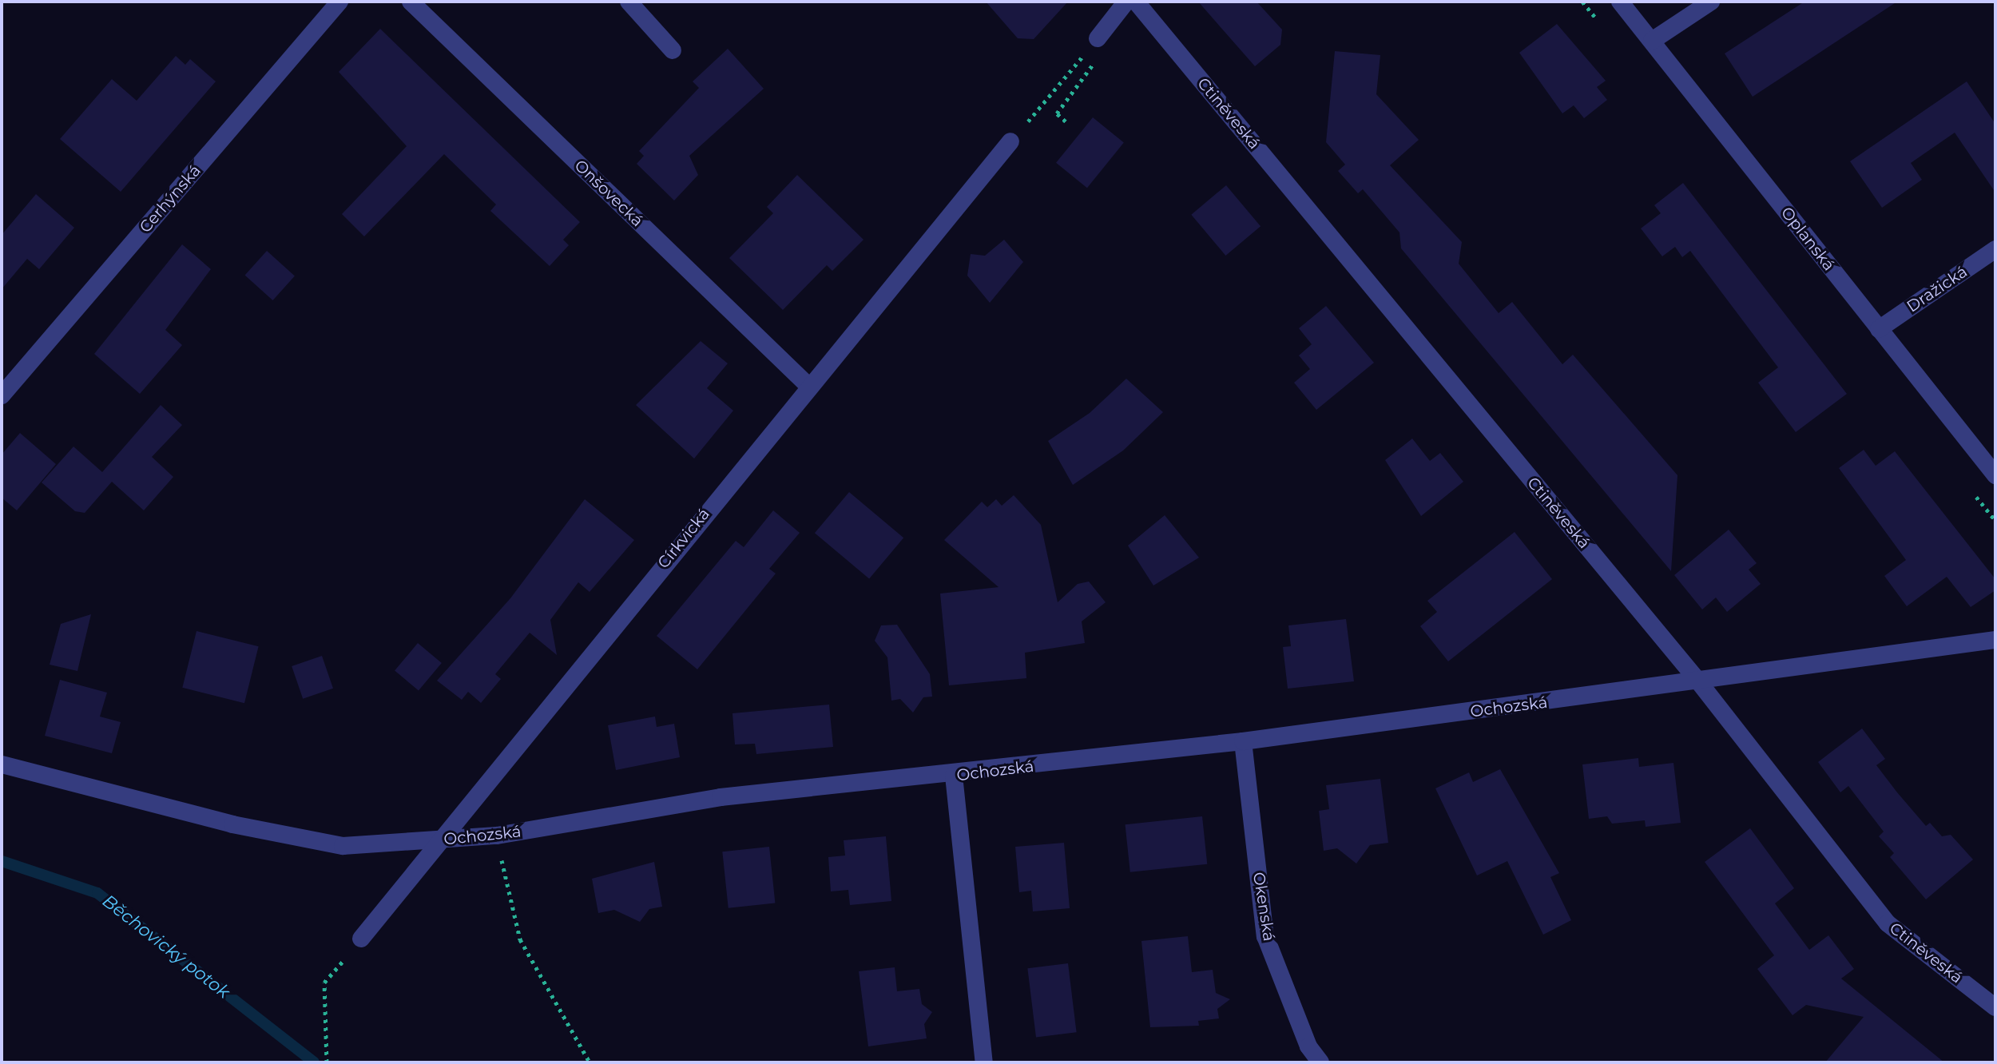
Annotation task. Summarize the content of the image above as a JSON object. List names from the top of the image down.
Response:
{
  "streets": {
    "street": [
      "Ctiněveská",
      "Onšovecká",
      "Cerhýnská",
      "Oplanská",
      "Dražická",
      "Církvická",
      "Ochozská",
      "Okenská"
    ]
  },
  "crossings": [
    ["Ctiněveská", "Ochozská"],
    ["Onšovecká", "Církvická"],
    ["Oplanská", "Dražická"],
    ["Církvická", "Ochozská"],
    ["Ochozská", "Okenská"]
  ],
  "water": ["Běchovický potok"]
}
